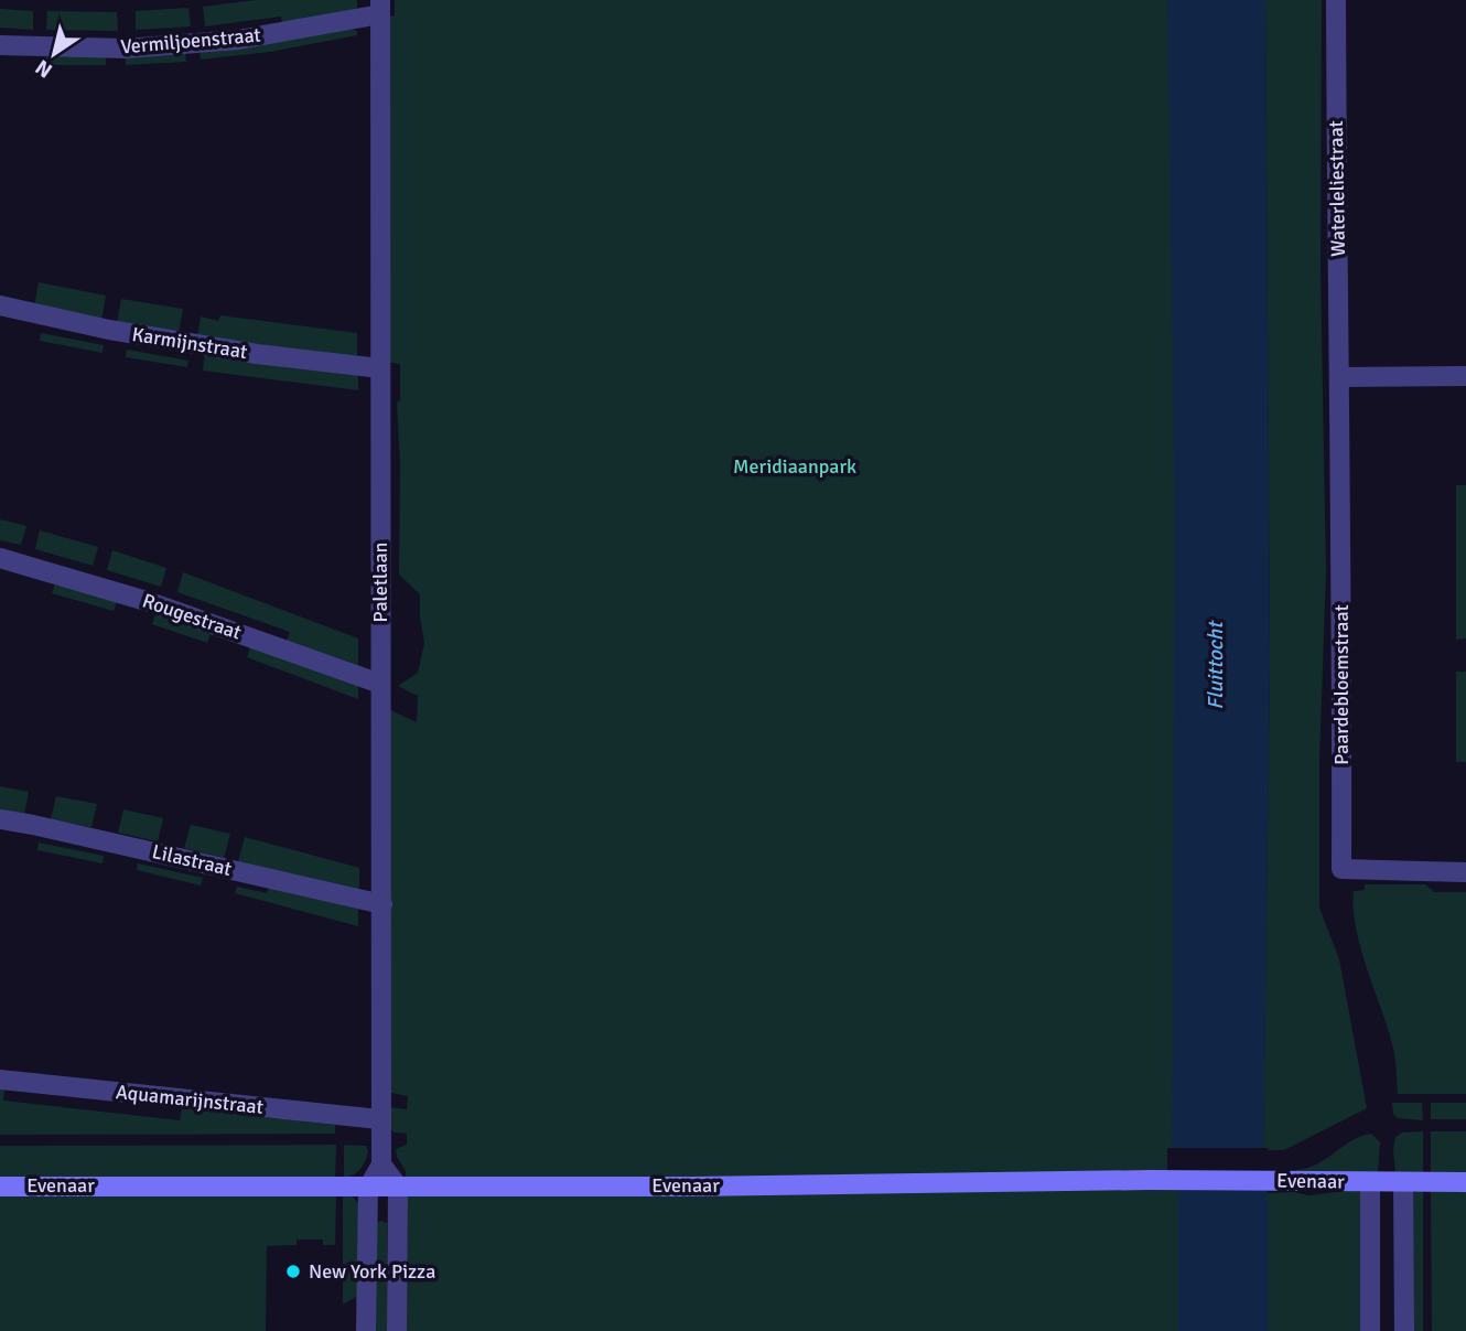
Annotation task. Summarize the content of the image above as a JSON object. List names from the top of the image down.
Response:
{
  "streets": {
    "main road": ["Evenaar"],
    "street": [
      "Vermiljoenstraat",
      "Waterleliestraat",
      "Karmijnstraat",
      "Paletlaan",
      "Rougestraat",
      "Paardebloemstraat",
      "Lilastraat",
      "Aquamarijnstraat"
    ]
  },
  "crossings": [
    ["Vermiljoenstraat", "Paletlaan"],
    ["Waterleliestraat", "Paardebloemstraat"],
    ["Karmijnstraat", "Paletlaan"],
    ["Paletlaan", "Rougestraat"],
    ["Paletlaan", "Lilastraat"],
    ["Paletlaan", "Aquamarijnstraat"]
  ],
  "water": ["Fluittocht"],
  "parks": ["Meridiaanpark"],
  "places": ["New York Pizza"],
  "north": "bottom left"
}
